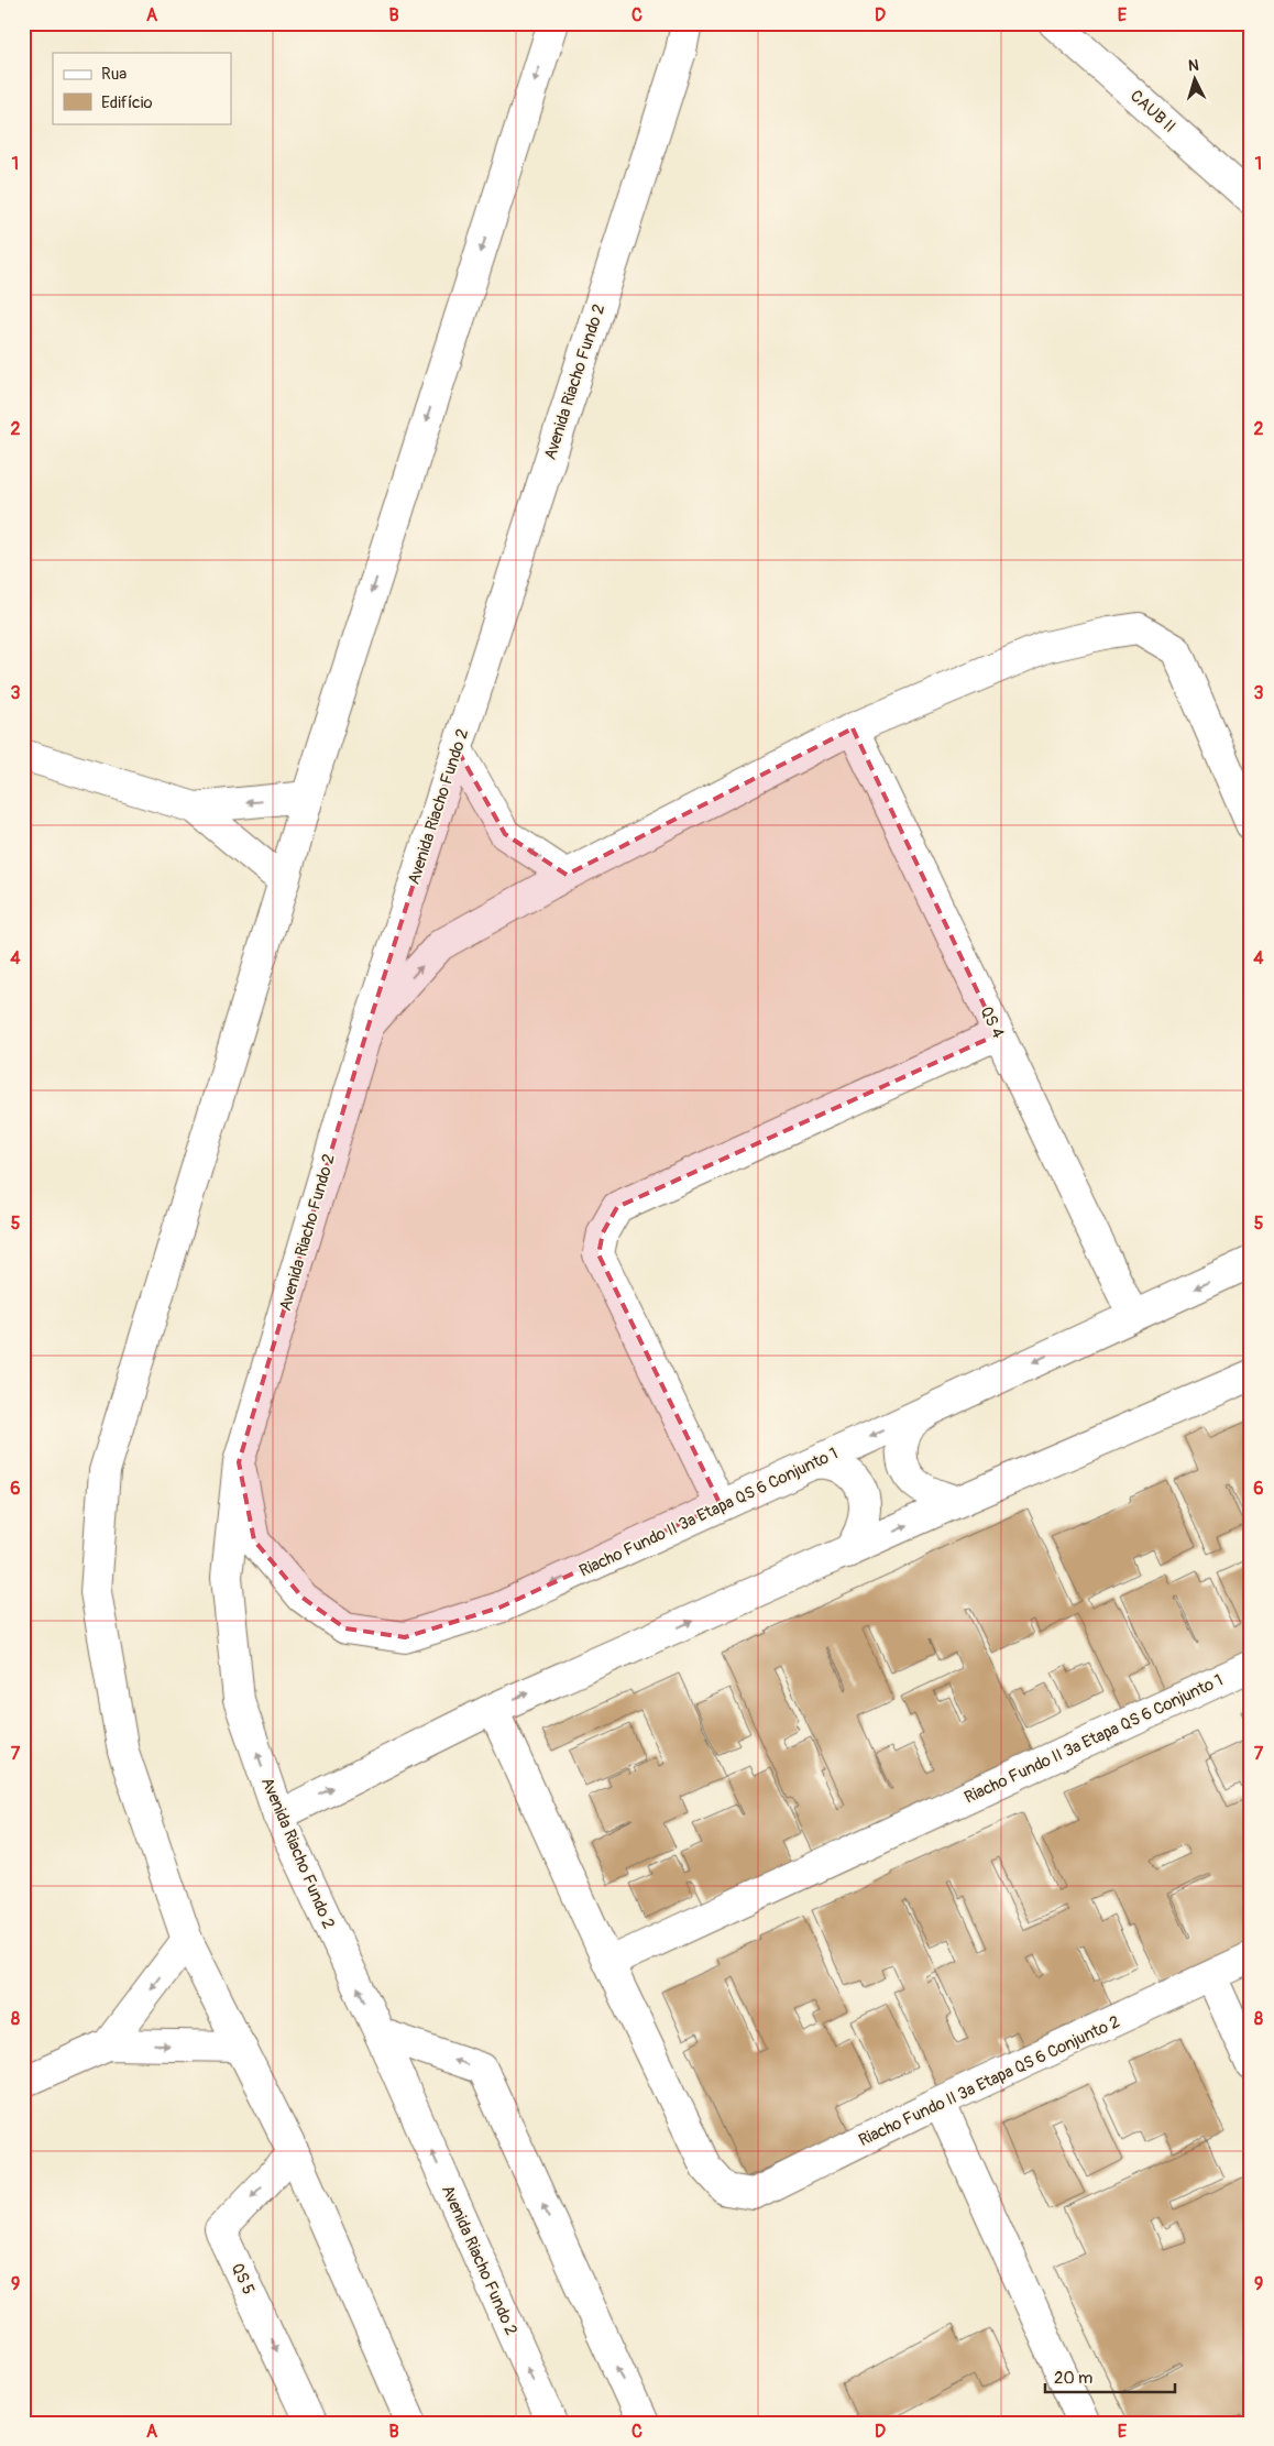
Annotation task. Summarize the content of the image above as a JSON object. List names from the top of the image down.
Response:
{
  "streets": {
    "street": [
      "CAUB II",
      "Avenida Riacho Fundo 2",
      "QS 4",
      "Riacho Fundo II 3ª Etapa QS 6 Conjunto 1",
      "Riacho Fundo II 3ª Etapa QS 6 Conjunto 2",
      "QS 5"
    ]
  },
  "crossings": [
    ["Avenida Riacho Fundo 2", "Riacho Fundo II 3ª Etapa QS 6 Conjunto 1"],
    ["QS 4", "Riacho Fundo II 3ª Etapa QS 6 Conjunto 1"],
    ["Riacho Fundo II 3ª Etapa QS 6 Conjunto 1", "Riacho Fundo II 3ª Etapa QS 6 Conjunto 2"]
  ],
  "legend": ["Rua", "Edifício"],
  "scale_bar": "20 m",
  "north": "top",
  "grid": {
    "columns": [
      "A",
      "B",
      "C",
      "D",
      "E"
    ],
    "rows": [
      "1",
      "2",
      "3",
      "4",
      "5",
      "6",
      "7",
      "8",
      "9"
    ]
  }
}
